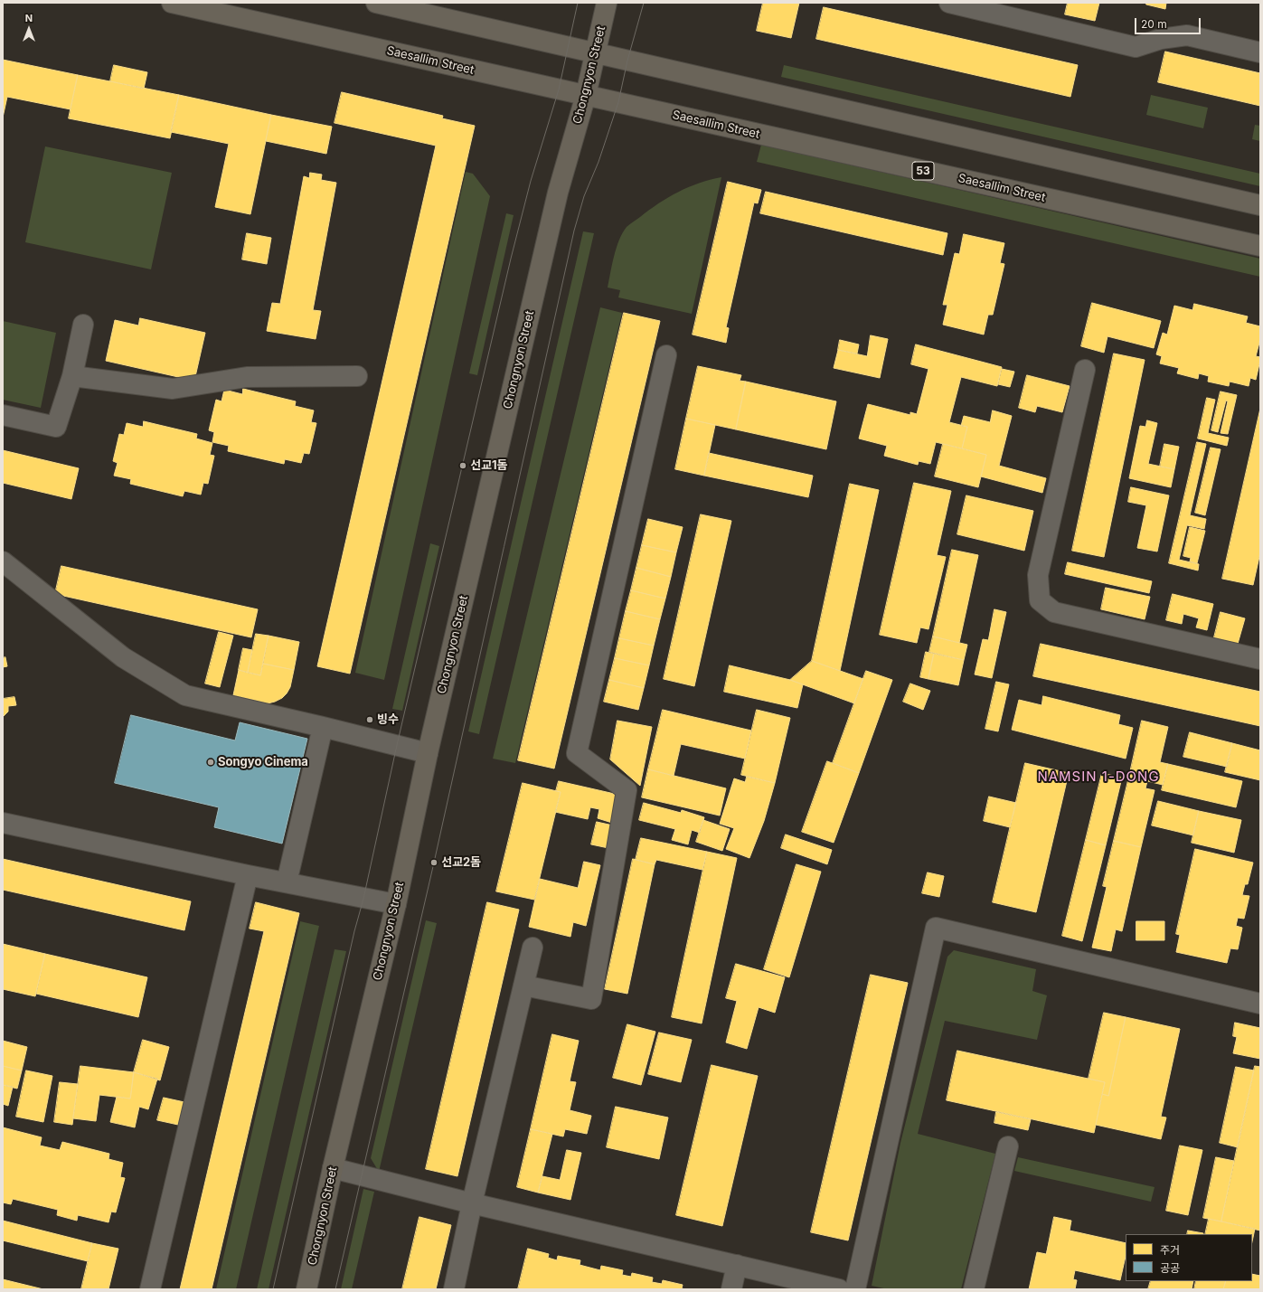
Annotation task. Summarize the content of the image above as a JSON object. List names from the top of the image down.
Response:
{
  "streets": {
    "main road": ["Saesallim Street", "Chongnyon Street", "53"]
  },
  "crossings": [
    ["Saesallim Street", "Chongnyon Street"]
  ],
  "districts": ["NAMSIN 1-DONG"],
  "places": [
    "선교1돔",
    "빙수",
    "Songyo Cinema",
    "선교2돔"
  ],
  "legend": ["주거", "공공"],
  "scale_bar": "20 m",
  "north": "top"
}
